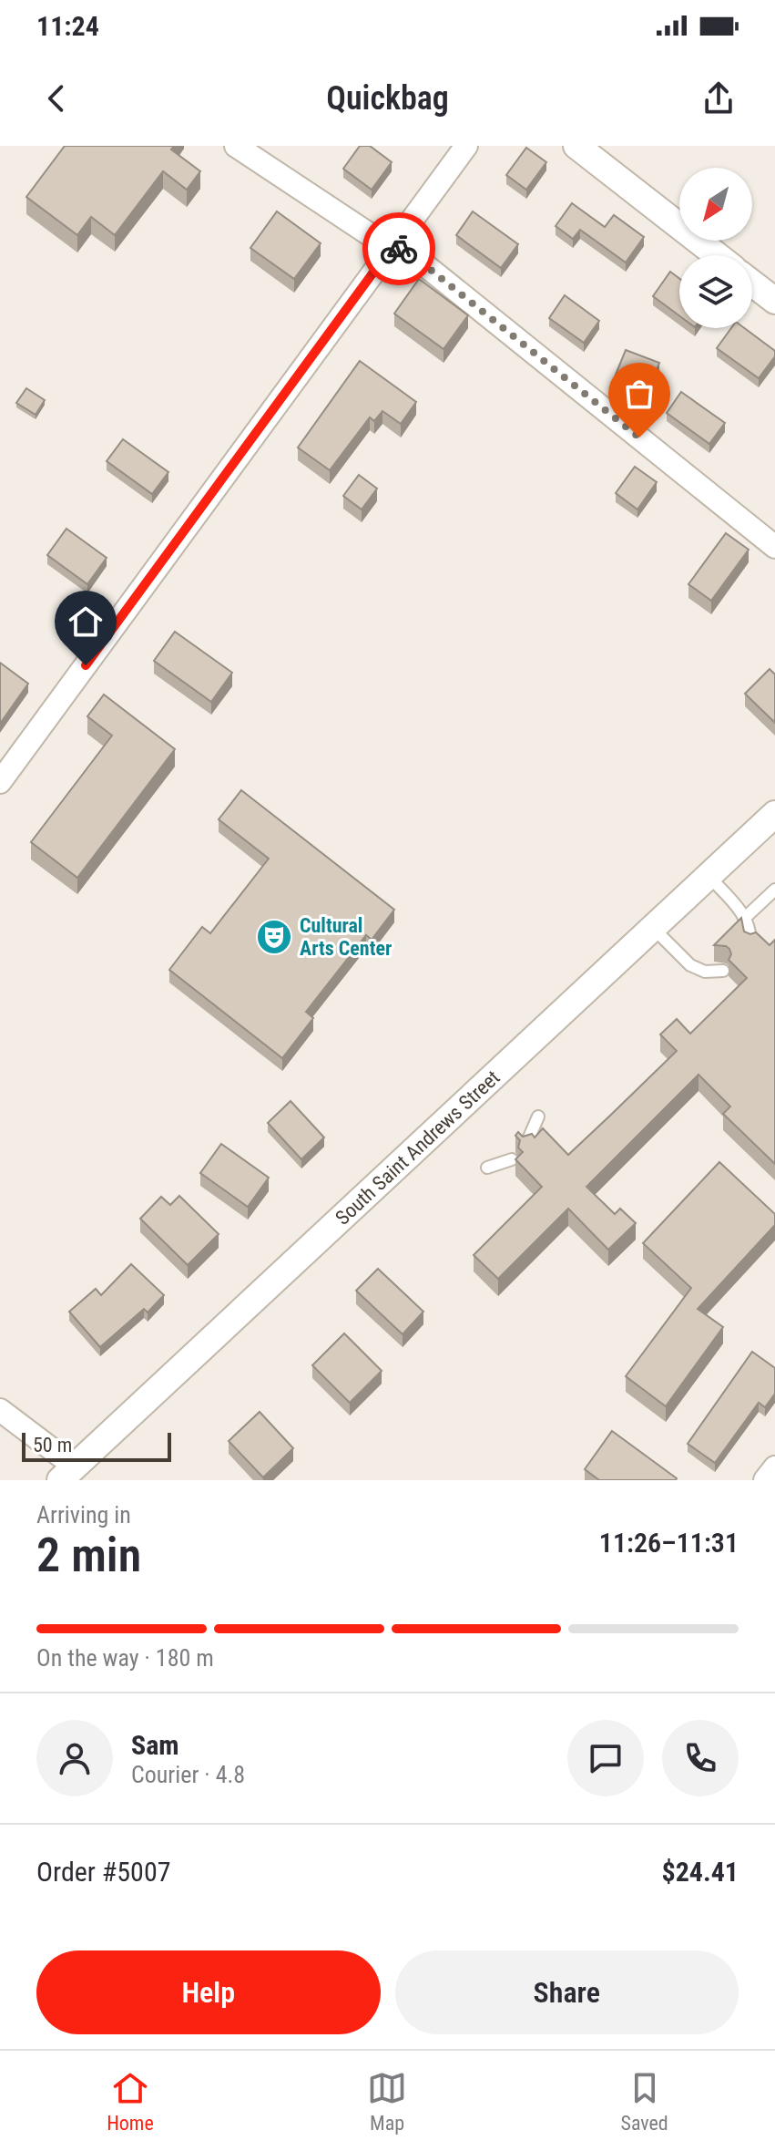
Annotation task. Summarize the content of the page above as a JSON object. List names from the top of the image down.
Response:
{
  "streets": {
    "street": ["South Saint Andrews Street"]
  },
  "places": {
    "theatre": ["Cultural Arts Center"]
  },
  "scale_bar": "50 m",
  "north": "bottom left",
  "page": {
    "status": "11:24",
    "header": "Quickbag",
    "scale": "50 m",
    "heading": ["2 min", "Arriving in", "11:26–11:31"],
    "panel": [
      "Sam",
      "Courier · 4.8",
      "Order #5007",
      "$24.41"
    ],
    "bar": "On the way · 180 m",
    "buttons": ["Help", "Share"],
    "tabs": ["Home", "Map", "Saved"]
  }
}
